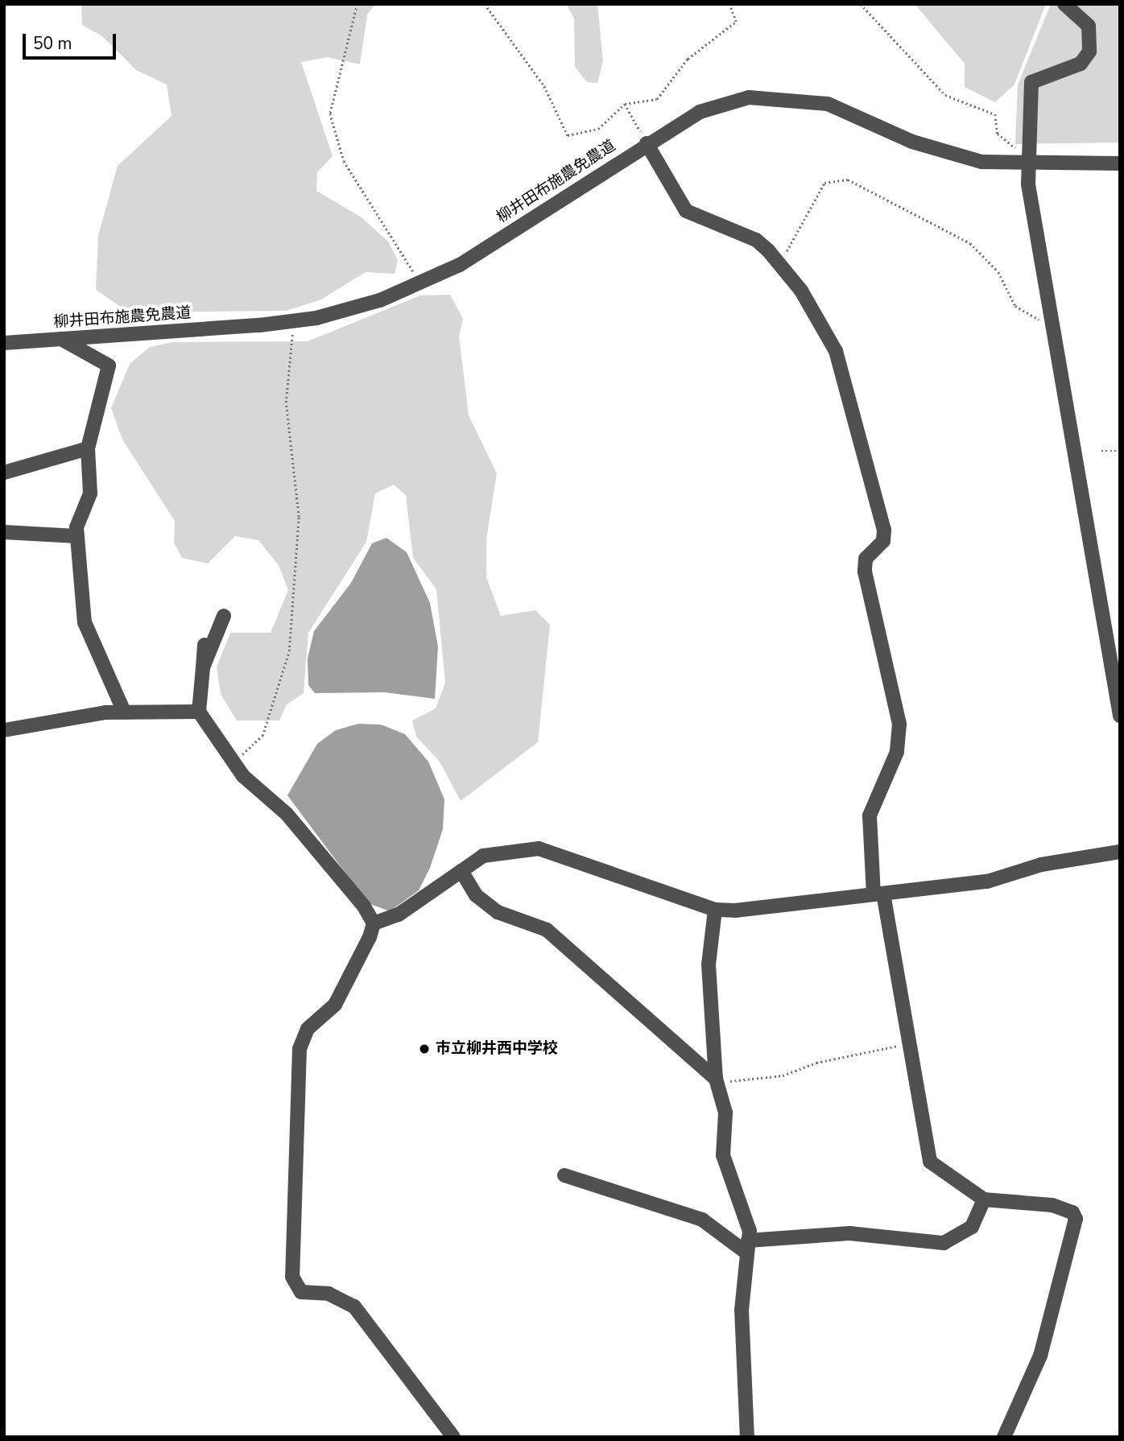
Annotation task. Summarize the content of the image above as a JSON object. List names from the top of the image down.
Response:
{
  "streets": {
    "street": ["柳井田布施農免農道"]
  },
  "places": ["市立柳井西中学校"],
  "scale_bar": "50 m"
}
